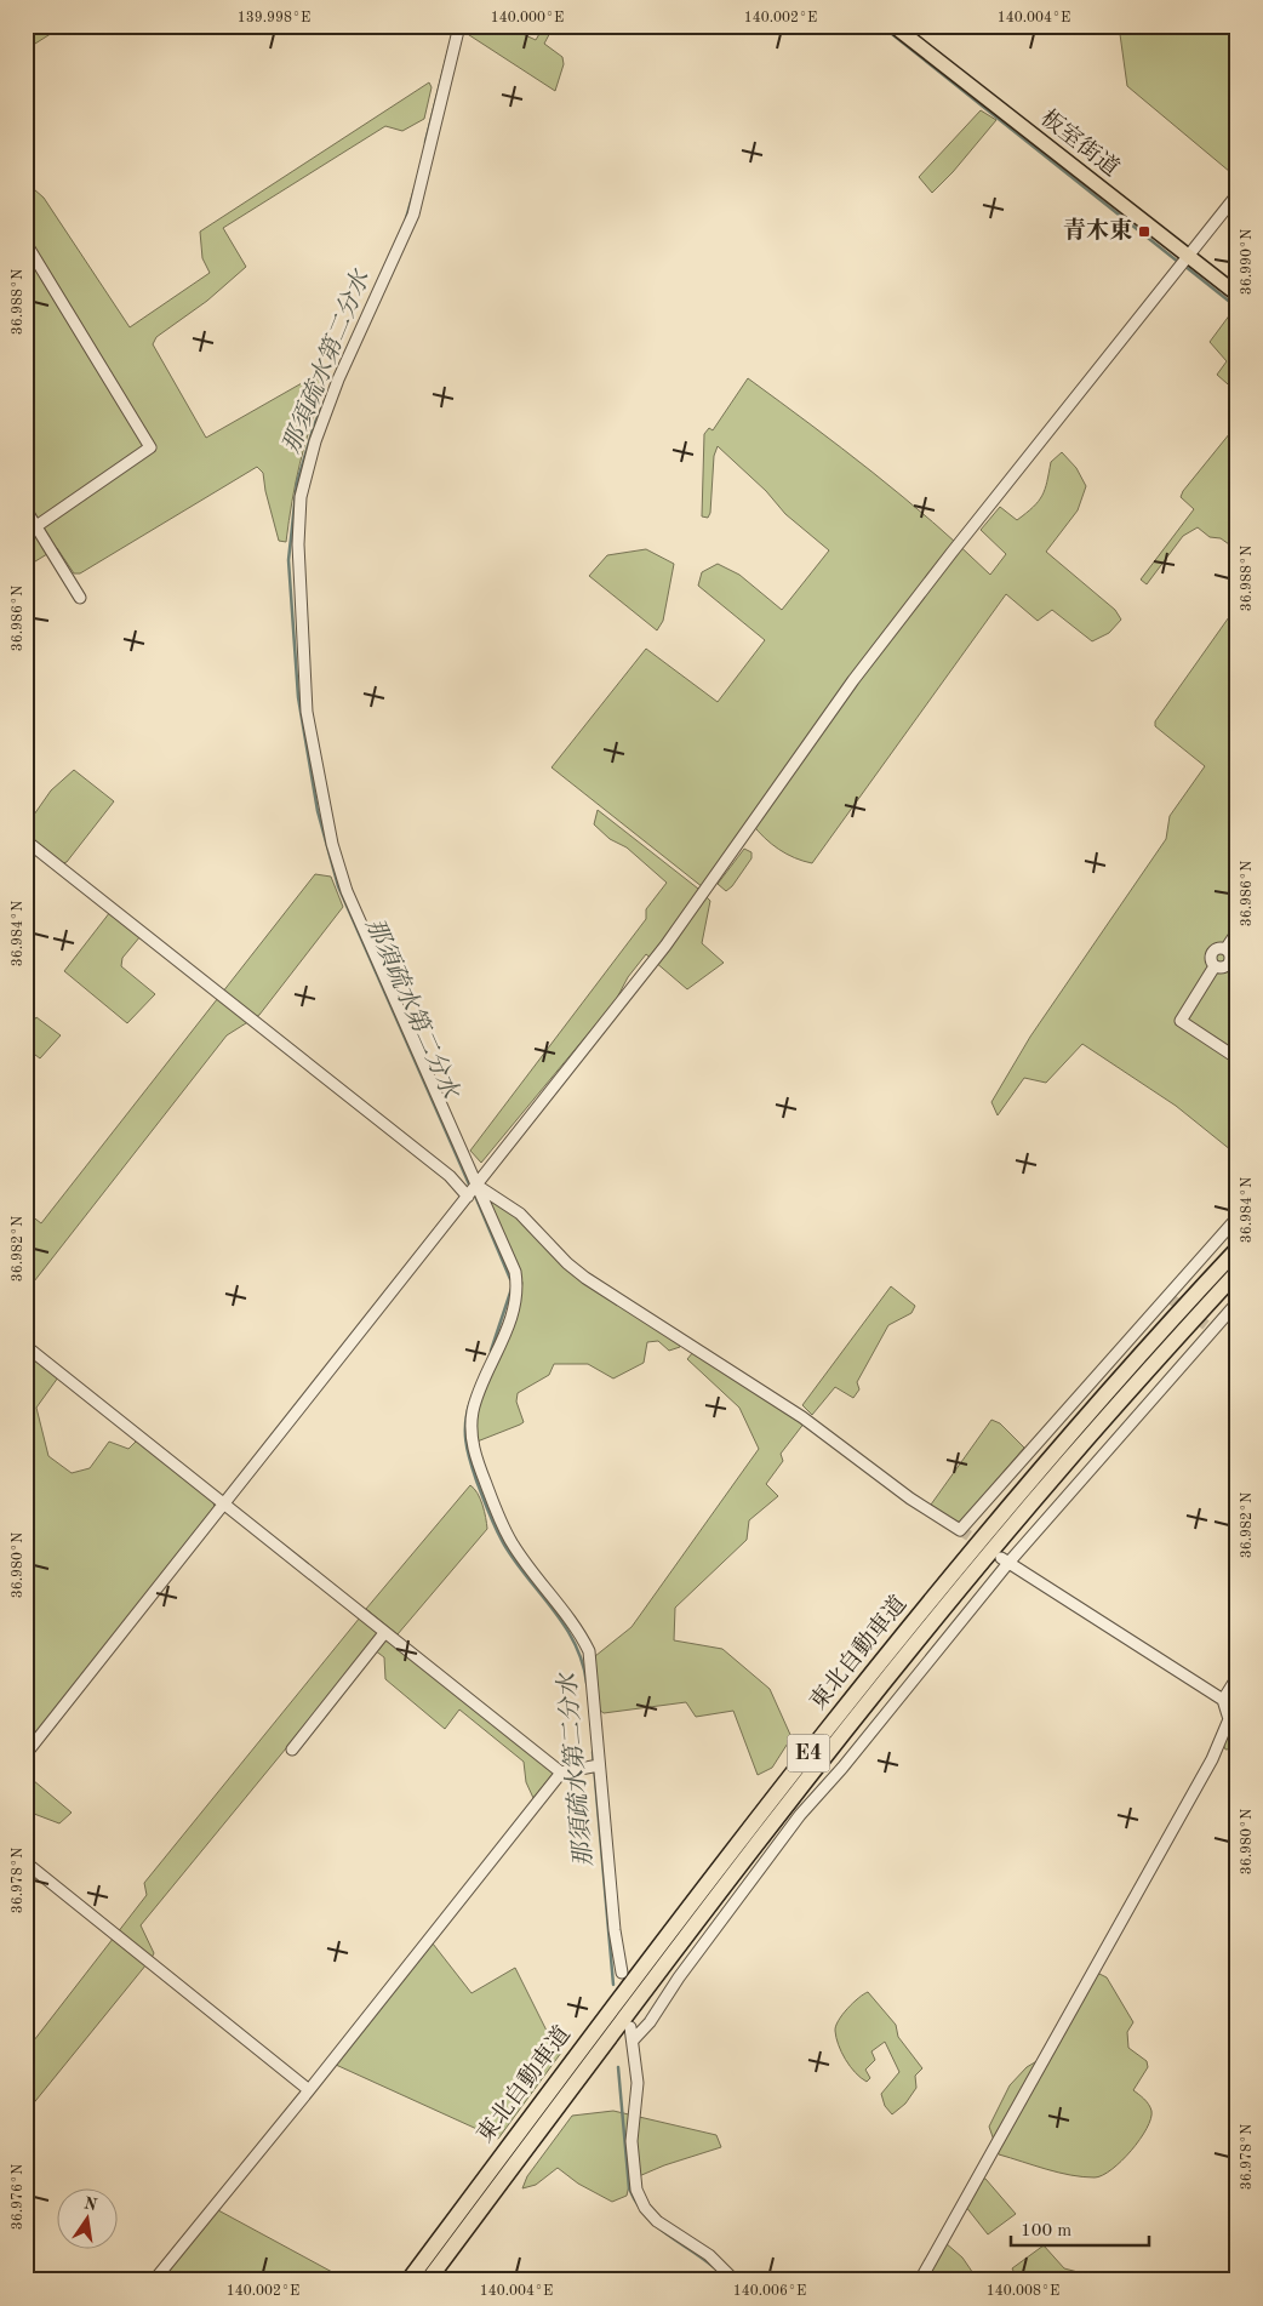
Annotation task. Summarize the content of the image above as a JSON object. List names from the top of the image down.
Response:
{
  "streets": {
    "highway": ["東北自動車道", "E4"],
    "main road": ["板室街道"]
  },
  "water": ["那須疏水第二分水"],
  "places": {
    "transit": ["青木東"]
  },
  "scale_bar": "100 m",
  "north": "top",
  "coordinates": [
    "139.998°E",
    "140.000°E",
    "140.002°E",
    "140.004°E",
    "36.990°N",
    "36.988°N",
    "36.986°N",
    "36.984°N",
    "36.982°N",
    "36.980°N",
    "36.978°N",
    "36.976°N",
    "140.006°E",
    "140.008°E"
  ]
}
